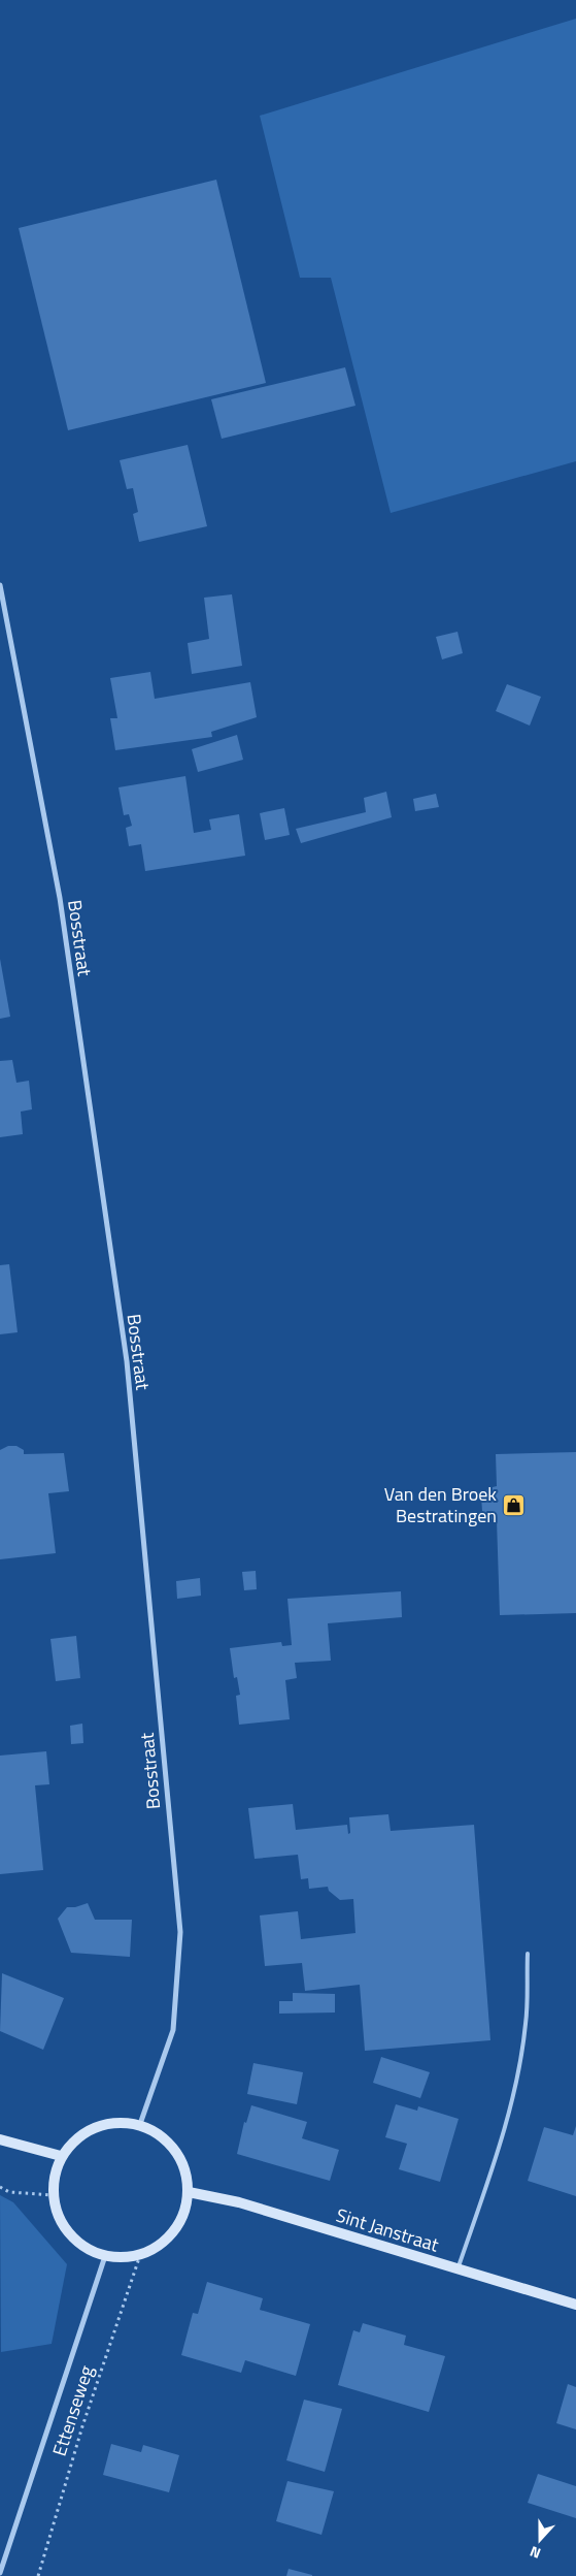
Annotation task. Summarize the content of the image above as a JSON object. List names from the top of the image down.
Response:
{
  "streets": {
    "street": ["Bosstraat", "Sint Janstraat", "Ettenseweg"]
  },
  "crossings": [
    ["Bosstraat", "Sint Janstraat"],
    ["Bosstraat", "Ettenseweg"],
    ["Sint Janstraat", "Ettenseweg"]
  ],
  "places": {
    "shop": ["Van den Broek Bestratingen"]
  },
  "north": "bottom"
}
